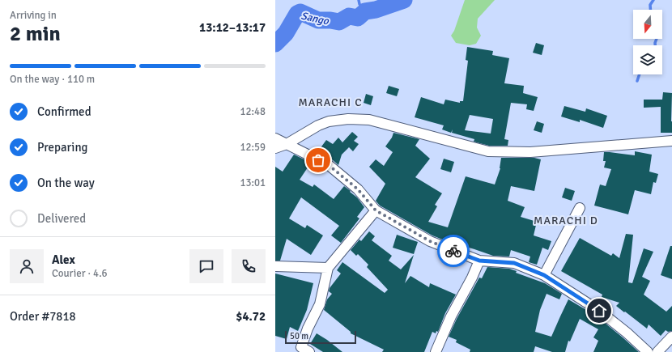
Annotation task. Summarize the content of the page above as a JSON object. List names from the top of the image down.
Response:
{
  "districts": ["MARACHI C", "MARACHI D"],
  "water": ["Sango"],
  "scale_bar": "50 m",
  "north": "bottom",
  "page": {
    "heading": ["2 min", "Arriving in", "13:12–13:17"],
    "panel": [
      "Alex",
      "Courier · 4.6",
      "Order #7818",
      "$4.72"
    ],
    "bar": "On the way · 110 m",
    "list": [
      ["Confirmed", "12:48"],
      ["Preparing", "12:59"],
      ["On the way", "13:01"],
      "Delivered"
    ],
    "scale": "50 m"
  }
}
